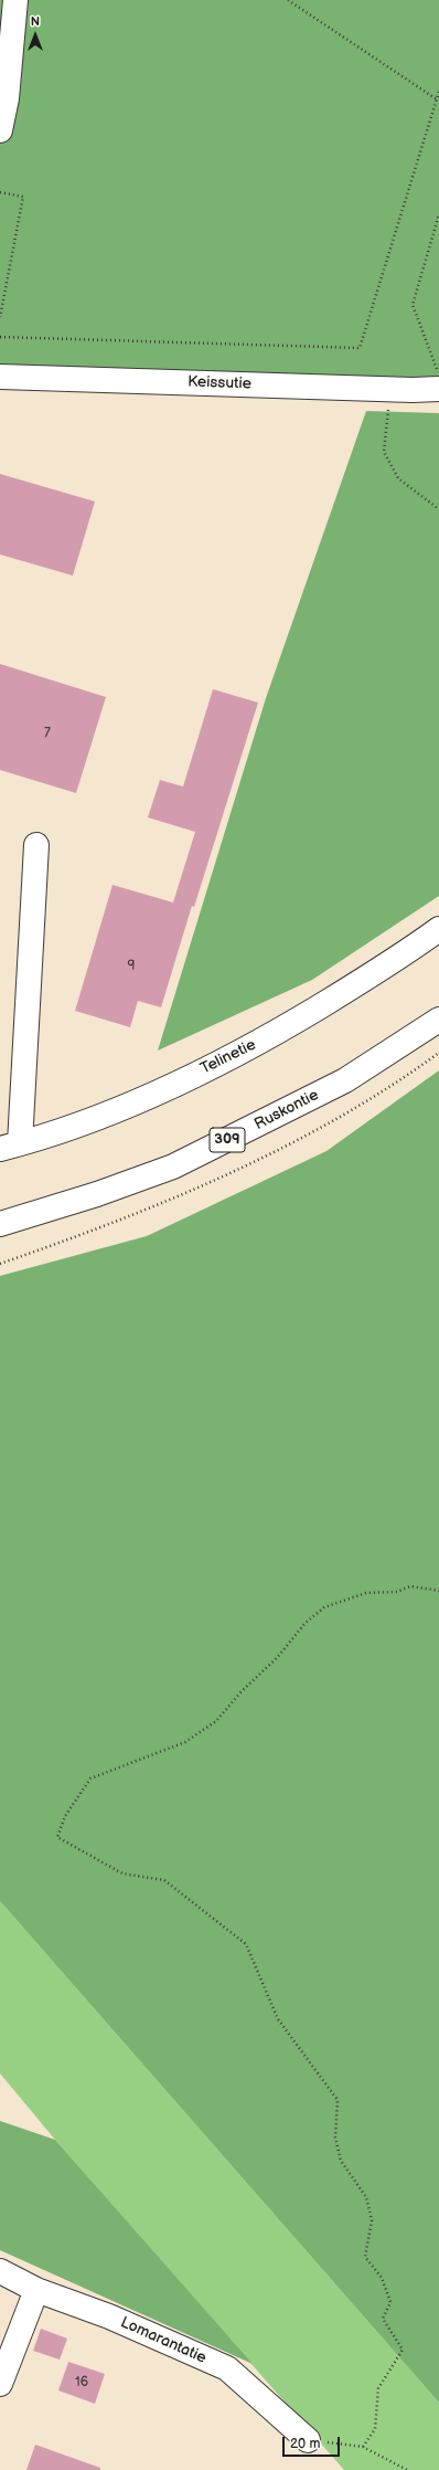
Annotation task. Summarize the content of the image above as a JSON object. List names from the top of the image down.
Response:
{
  "streets": {
    "street": [
      "Keissutie",
      "Telinetie",
      "Ruskontie",
      "309",
      "Lomarantatie"
    ]
  },
  "house_numbers": ["7", "9", "16"],
  "scale_bar": "20 m",
  "north": "top"
}
